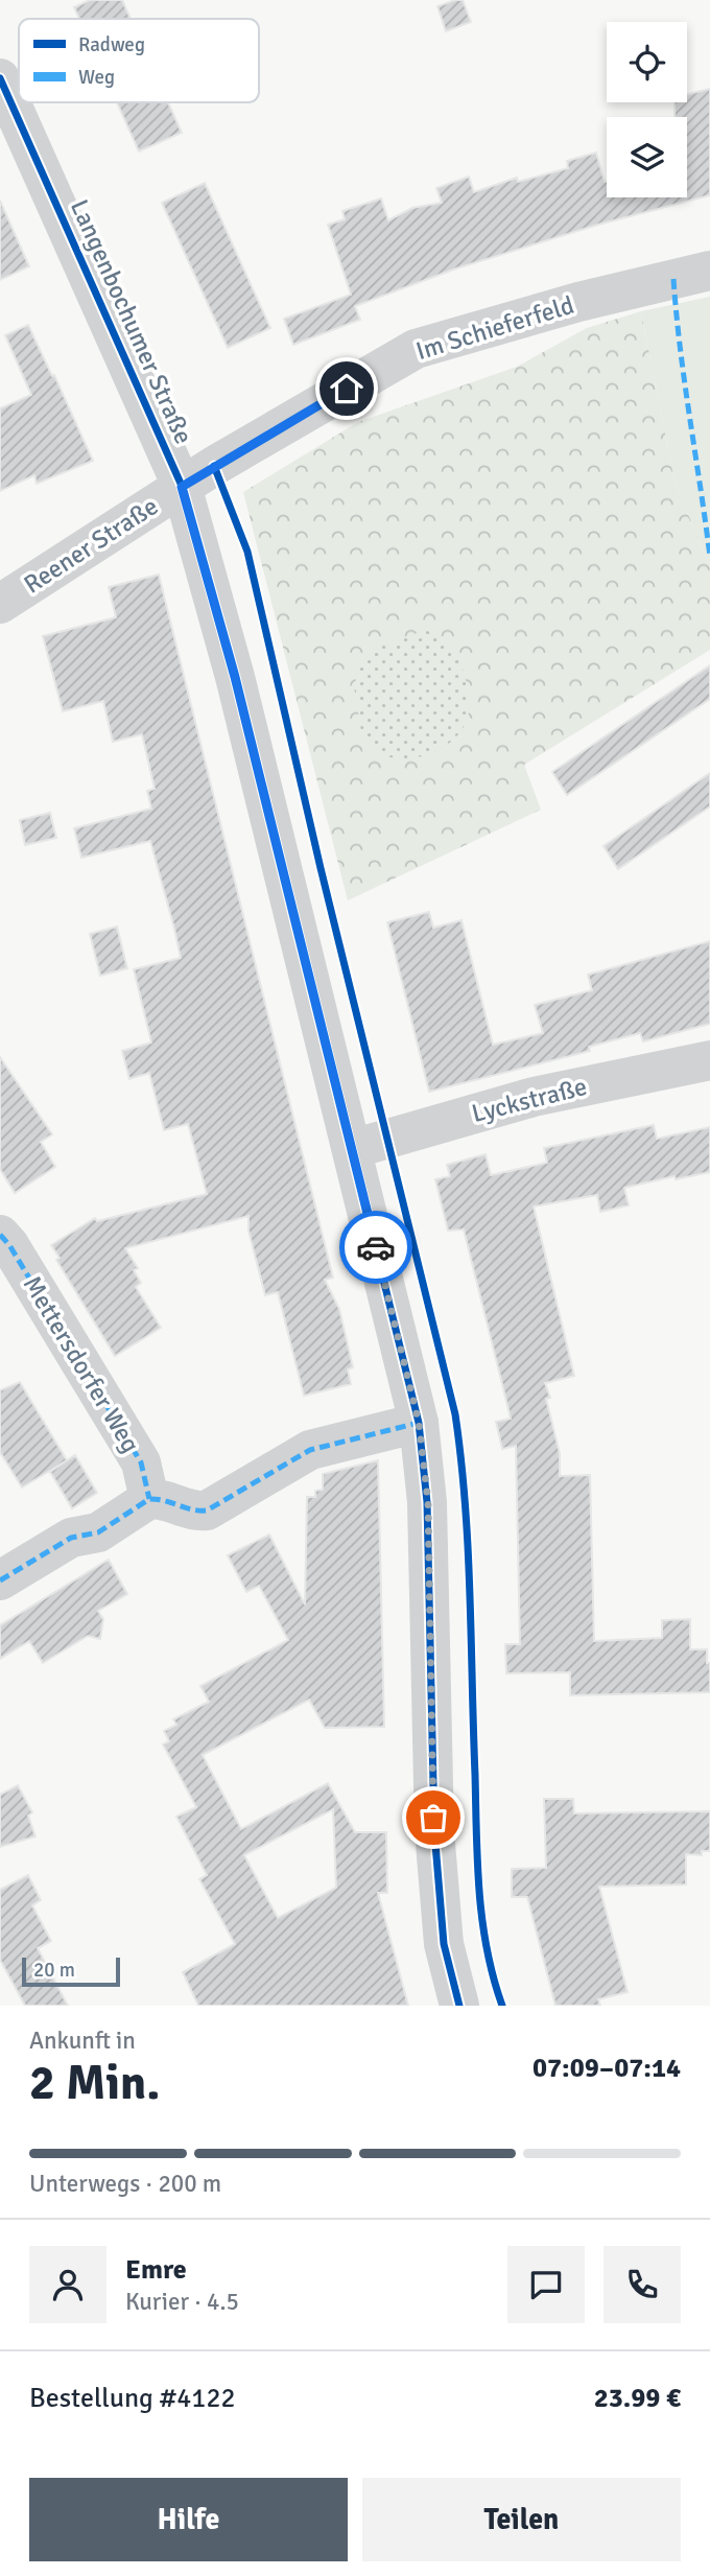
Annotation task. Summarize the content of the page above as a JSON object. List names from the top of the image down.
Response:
{
  "streets": {
    "street": [
      "Langenbochumer Straße",
      "Im Schieferfeld",
      "Reener Straße",
      "Lyckstraße",
      "Mettersdorfer Weg"
    ]
  },
  "crossings": [
    ["Langenbochumer Straße", "Im Schieferfeld"],
    ["Langenbochumer Straße", "Reener Straße"],
    ["Langenbochumer Straße", "Lyckstraße"],
    ["Im Schieferfeld", "Reener Straße"]
  ],
  "legend": ["Radweg", "Weg"],
  "scale_bar": "20 m",
  "page": {
    "scale": "20 m",
    "heading": ["2 Min.", "Ankunft in", "07:09–07:14"],
    "panel": [
      "Emre",
      "Kurier · 4.5",
      "Bestellung #4122",
      "23.99 €"
    ],
    "bar": "Unterwegs · 200 m",
    "buttons": ["Hilfe", "Teilen"]
  }
}
